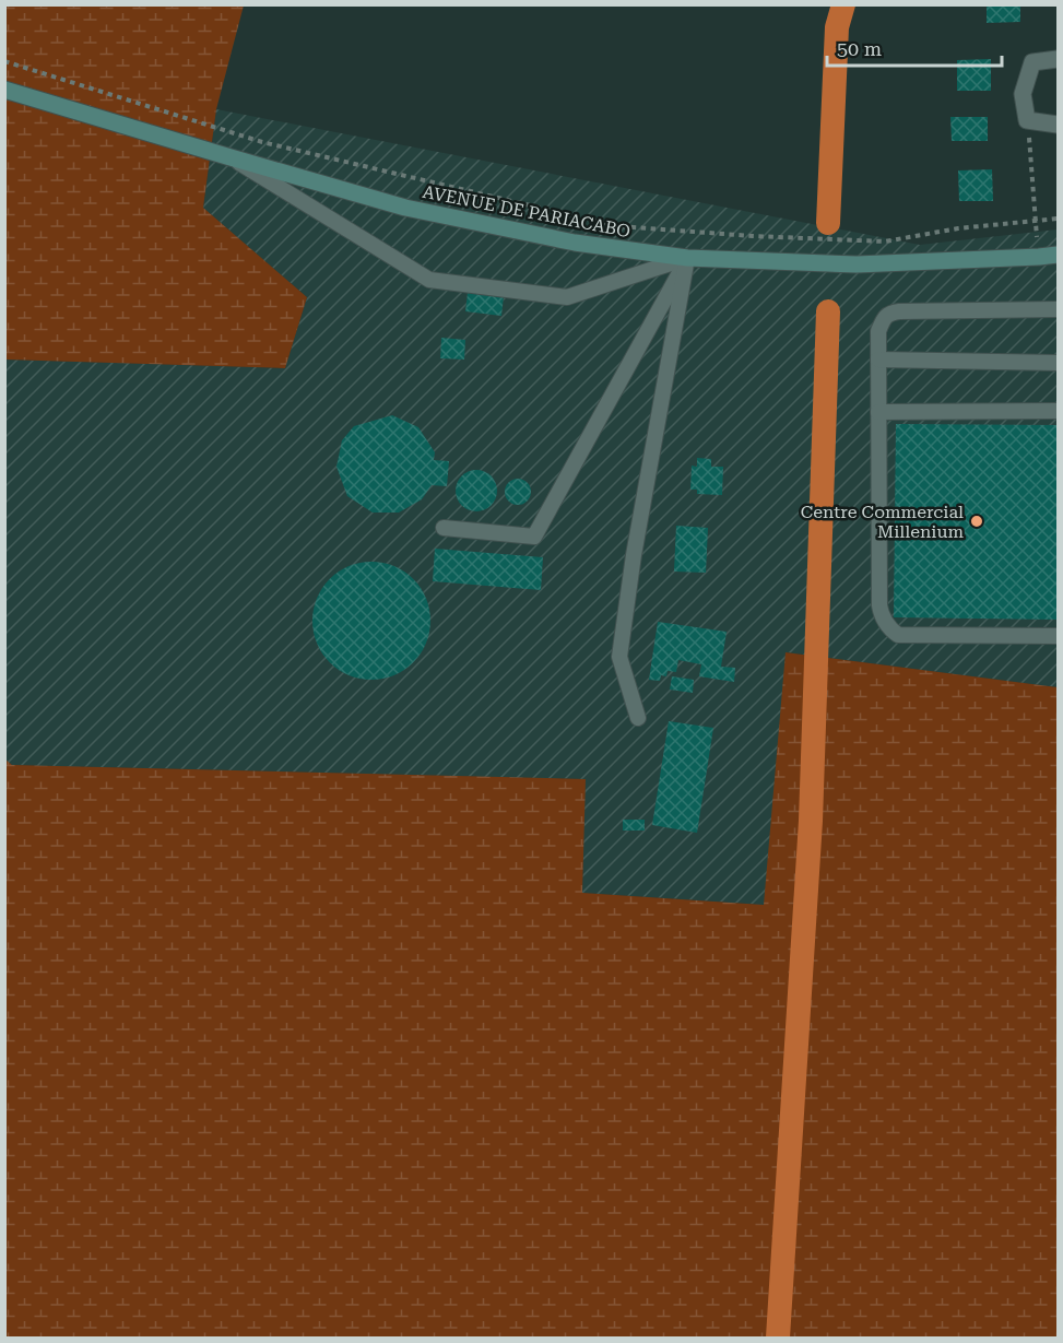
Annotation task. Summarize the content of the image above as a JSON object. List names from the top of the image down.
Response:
{
  "streets": {
    "main road": ["AVENUE DE PARIACABO"]
  },
  "places": ["Centre Commercial Millenium"],
  "scale_bar": "50 m"
}
